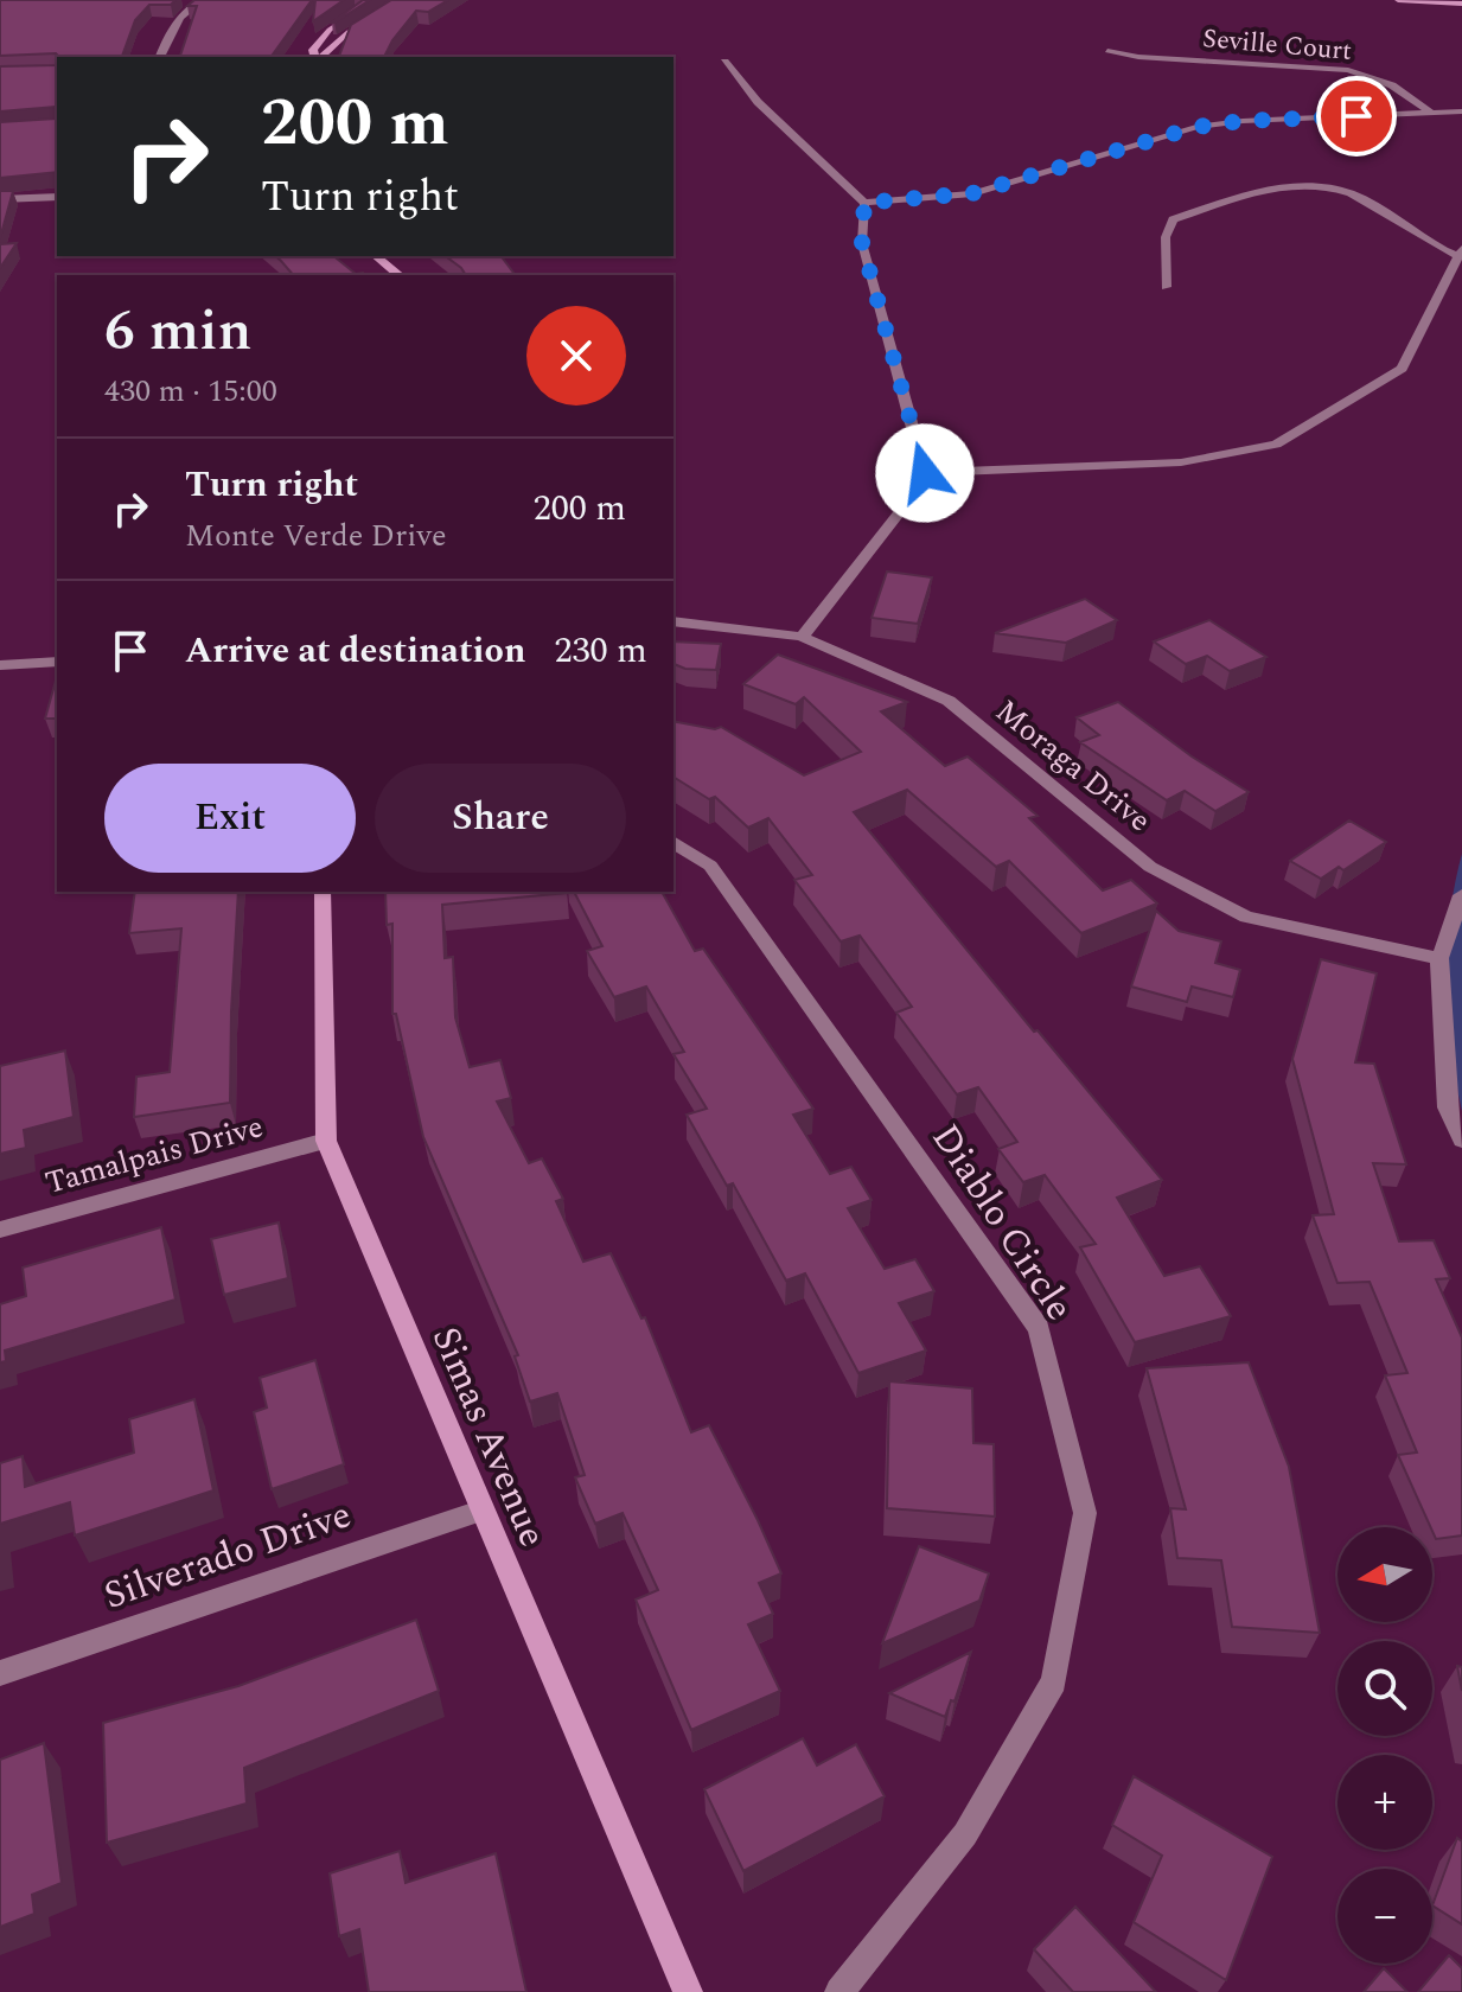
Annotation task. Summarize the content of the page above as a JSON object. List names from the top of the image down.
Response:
{
  "streets": {
    "street": [
      "Seville Court",
      "Moraga Drive",
      "Tamalpais Drive",
      "Diablo Circle",
      "Simas Avenue",
      "Silverado Drive"
    ]
  },
  "crossings": [
    ["Tamalpais Drive", "Simas Avenue"],
    ["Simas Avenue", "Silverado Drive"]
  ],
  "north": "left",
  "page": {
    "turn": ["200 m", "Turn right"],
    "heading": ["6 min", "430 m · 15:00"],
    "list": [
      {
        "name": "Turn right",
        "note": "Monte Verde Drive",
        "value": "200 m"
      },
      {
        "name": "Arrive at destination",
        "value": "230 m"
      }
    ],
    "buttons": ["Exit", "Share"],
    "map_buttons": ["+", "−"]
  }
}
